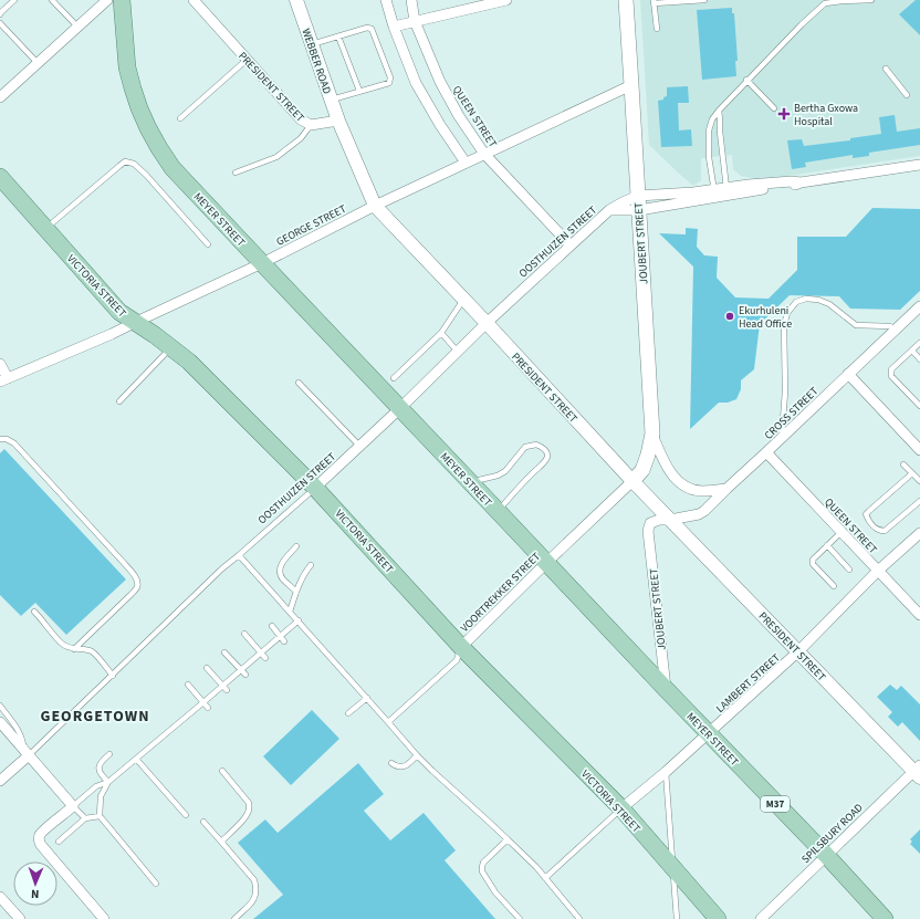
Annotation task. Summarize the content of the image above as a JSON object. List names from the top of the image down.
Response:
{
  "streets": {
    "main road": [
      "MEYER STREET",
      "JOUBERT STREET",
      "VICTORIA STREET",
      "M37"
    ],
    "street": [
      "WEBBER ROAD",
      "PRESIDENT STREET",
      "QUEEN STREET",
      "GEORGE STREET",
      "OOSTHUIZEN STREET",
      "CROSS STREET",
      "VOORTREKKER STREET",
      "LAMBERT STREET",
      "SPILSBURY ROAD"
    ]
  },
  "crossings": [
    ["WEBBER ROAD", "PRESIDENT STREET"],
    ["PRESIDENT STREET", "GEORGE STREET"],
    ["PRESIDENT STREET", "OOSTHUIZEN STREET"],
    ["PRESIDENT STREET", "JOUBERT STREET"],
    ["PRESIDENT STREET", "CROSS STREET"],
    ["PRESIDENT STREET", "VOORTREKKER STREET"],
    ["PRESIDENT STREET", "LAMBERT STREET"],
    ["PRESIDENT STREET", "SPILSBURY ROAD"],
    ["QUEEN STREET", "GEORGE STREET"],
    ["QUEEN STREET", "OOSTHUIZEN STREET"],
    ["QUEEN STREET", "CROSS STREET"],
    ["QUEEN STREET", "LAMBERT STREET"],
    ["MEYER STREET", "GEORGE STREET"],
    ["MEYER STREET", "OOSTHUIZEN STREET"],
    ["MEYER STREET", "JOUBERT STREET"],
    ["MEYER STREET", "VOORTREKKER STREET"],
    ["MEYER STREET", "LAMBERT STREET"],
    ["MEYER STREET", "SPILSBURY ROAD"],
    ["GEORGE STREET", "JOUBERT STREET"],
    ["GEORGE STREET", "VICTORIA STREET"],
    ["OOSTHUIZEN STREET", "JOUBERT STREET"],
    ["OOSTHUIZEN STREET", "VICTORIA STREET"],
    ["JOUBERT STREET", "CROSS STREET"],
    ["JOUBERT STREET", "VOORTREKKER STREET"],
    ["VICTORIA STREET", "VOORTREKKER STREET"],
    ["VICTORIA STREET", "LAMBERT STREET"]
  ],
  "districts": ["GEORGETOWN"],
  "places": {
    "health": ["Bertha Gxowa Hospital"],
    "other": ["Ekurhuleni Head Office"]
  },
  "north": "bottom"
}
